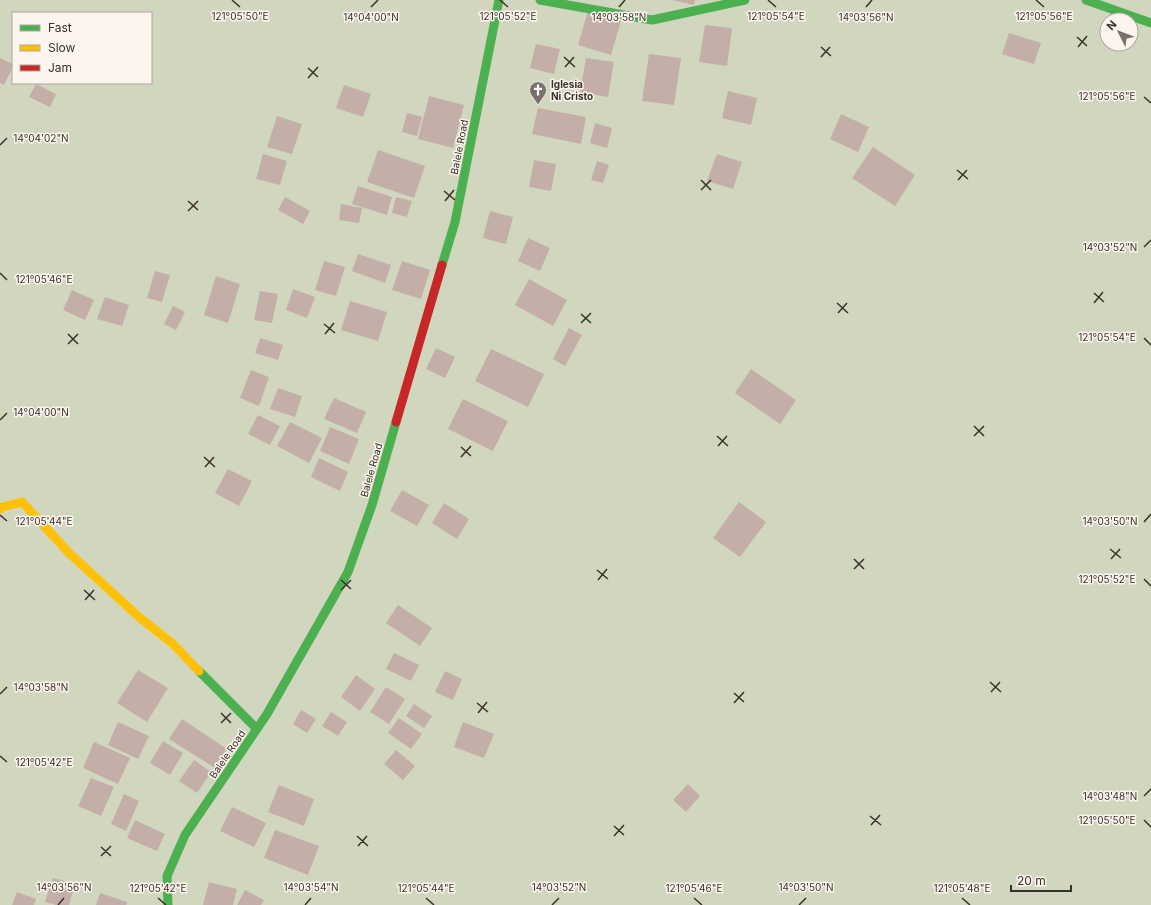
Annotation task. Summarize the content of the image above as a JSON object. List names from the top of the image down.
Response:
{
  "streets": {
    "street": ["Balele Road"]
  },
  "places": {
    "church": ["Iglesia Ni Cristo"]
  },
  "legend": ["Fast", "Slow", "Jam"],
  "scale_bar": "20 m",
  "north": "top left",
  "coordinates": [
    "121°05'50\"E",
    "121°05'52\"E",
    "121°05'54\"E",
    "121°05'56\"E",
    "14°04'00\"N",
    "14°03'58\"N",
    "14°03'56\"N",
    "14°04'02\"N",
    "14°03'52\"N",
    "121°05'46\"E",
    "121°05'44\"E",
    "14°03'50\"N",
    "121°05'42\"E",
    "14°03'48\"N",
    "14°03'54\"N",
    "121°05'48\"E"
  ]
}
